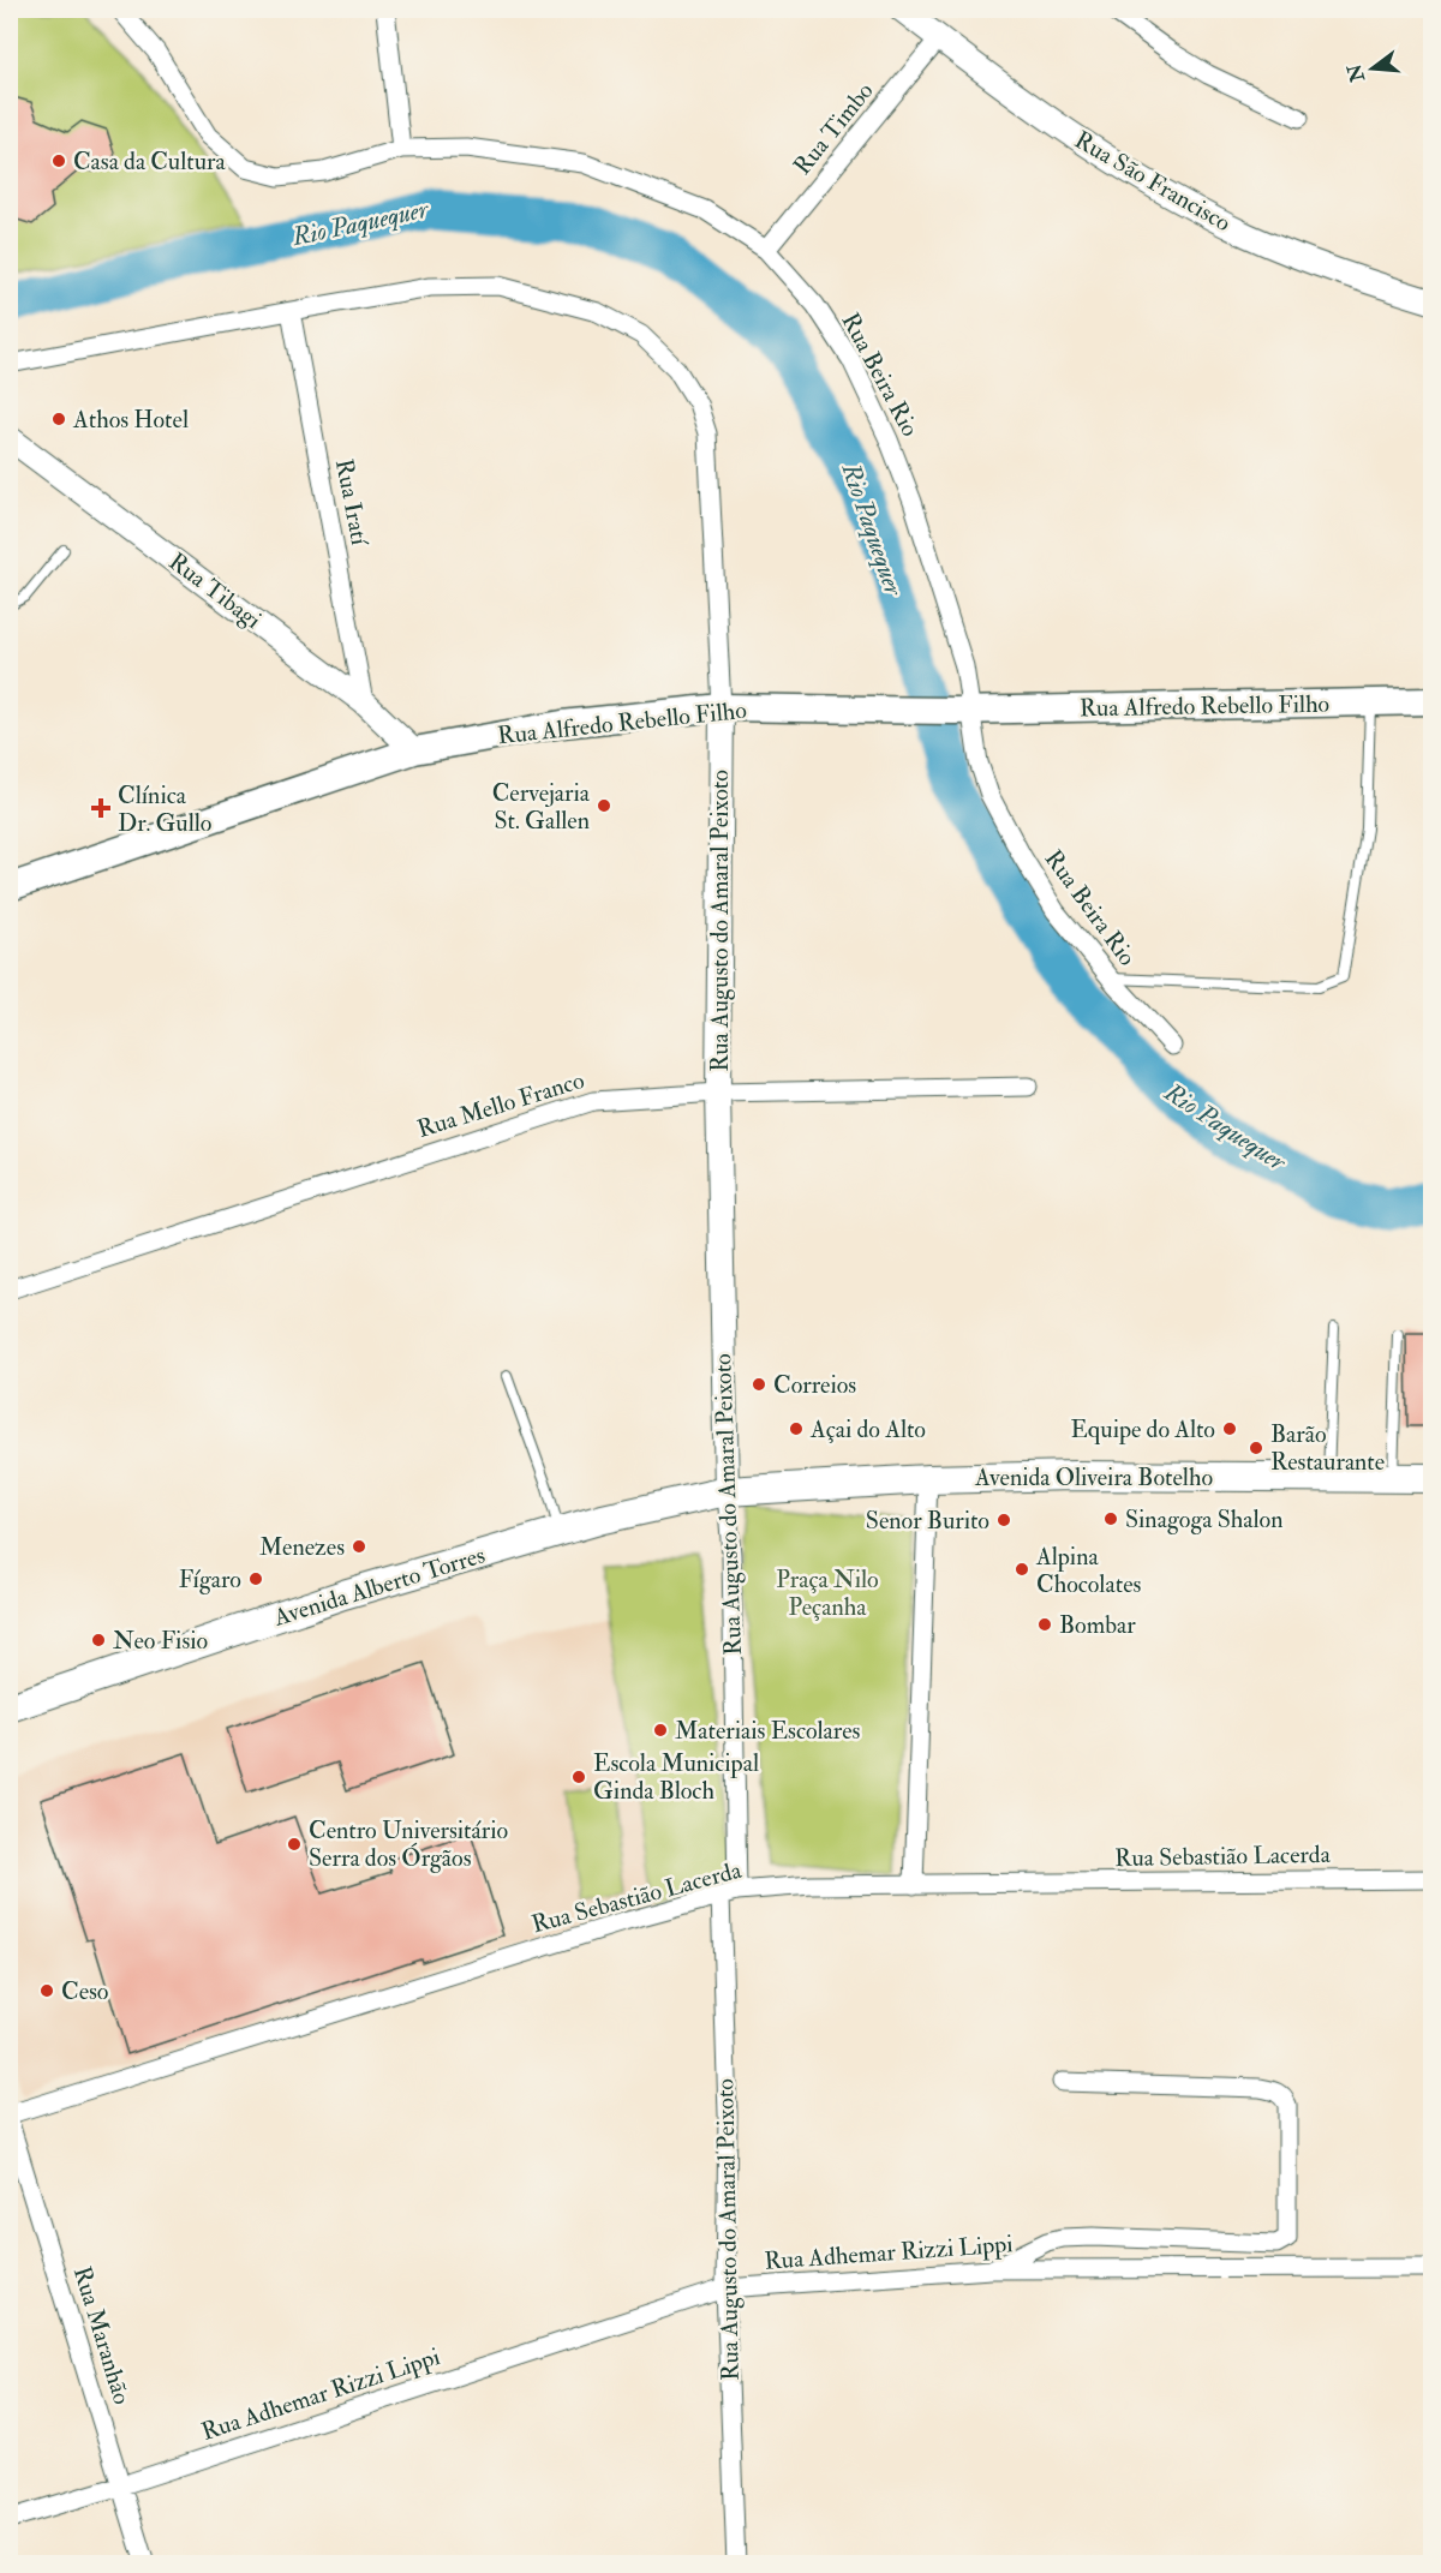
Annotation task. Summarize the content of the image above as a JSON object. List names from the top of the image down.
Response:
{
  "streets": {
    "main road": ["Rua Alfredo Rebello Filho", "Avenida Oliveira Botelho", "Avenida Alberto Torres"],
    "street": [
      "Rua Timbo",
      "Rua São Francisco",
      "Rua Beira Rio",
      "Rua Iratí",
      "Rua Tibagi",
      "Rua Augusto do Amaral Peixoto",
      "Rua Mello Franco",
      "Rua Sebastião Lacerda",
      "Rua Adhemar Rizzi Lippi",
      "Rua Maranhão"
    ]
  },
  "crossings": [
    ["Rua Timbo", "Rua São Francisco"],
    ["Rua Timbo", "Rua Beira Rio"],
    ["Rua Beira Rio", "Rua Alfredo Rebello Filho"],
    ["Rua Iratí", "Rua Tibagi"],
    ["Rua Iratí", "Rua Augusto do Amaral Peixoto"],
    ["Rua Tibagi", "Rua Alfredo Rebello Filho"],
    ["Rua Alfredo Rebello Filho", "Rua Augusto do Amaral Peixoto"],
    ["Rua Augusto do Amaral Peixoto", "Rua Mello Franco"],
    ["Rua Augusto do Amaral Peixoto", "Avenida Alberto Torres"],
    ["Rua Augusto do Amaral Peixoto", "Rua Sebastião Lacerda"],
    ["Rua Augusto do Amaral Peixoto", "Rua Adhemar Rizzi Lippi"],
    ["Avenida Oliveira Botelho", "Avenida Alberto Torres"],
    ["Rua Adhemar Rizzi Lippi", "Rua Maranhão"]
  ],
  "water": ["Rio Paquequer"],
  "parks": ["Praça Nilo Peçanha"],
  "places": {
    "other": [
      "Casa da Cultura",
      "Athos Hotel",
      "Cervejaria St. Gallen",
      "Correios",
      "Açai do Alto",
      "Equipe do Alto",
      "Barão Restaurante",
      "Sinagoga Shalon",
      "Senor Burito",
      "Menezes",
      "Alpina Chocolates",
      "Fígaro",
      "Bombar",
      "Neo Fisio",
      "Materiais Escolares",
      "Escola Municipal Ginda Bloch",
      "Centro Universitário Serra dos Órgãos",
      "Ceso"
    ],
    "health": ["Clínica Dr. Gullo"]
  },
  "north": "left"
}
